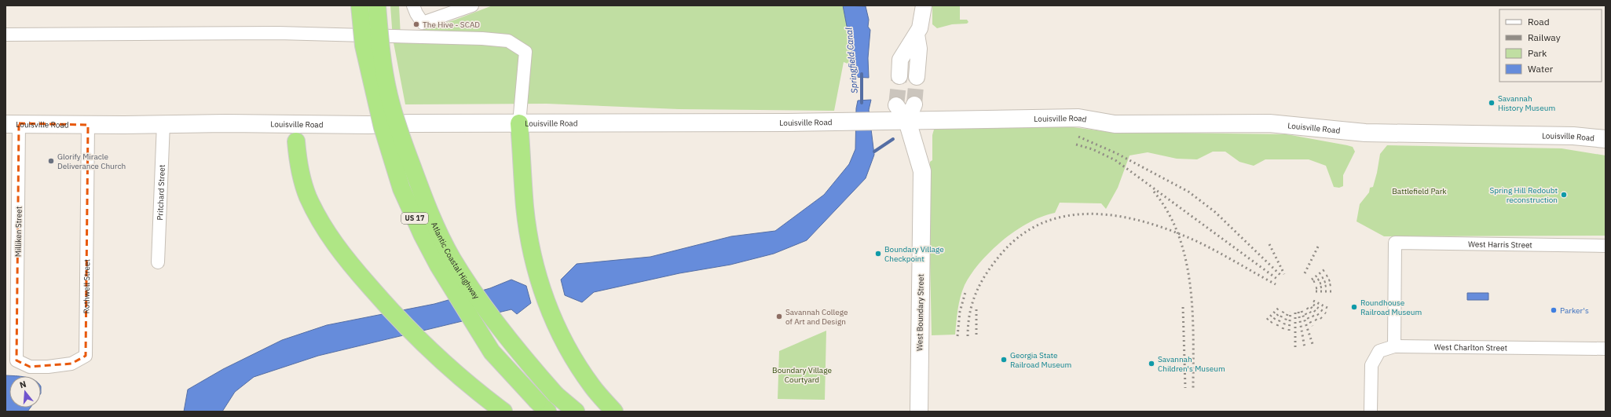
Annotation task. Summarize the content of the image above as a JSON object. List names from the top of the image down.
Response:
{
  "streets": {
    "highway": ["US 17", "Atlantic Coastal Highway"],
    "main road": ["Louisville Road", "West Boundary Street"],
    "street": [
      "Pritchard Street",
      "Milliken Street",
      "West Harris Street",
      "Rothwell Street",
      "West Charlton Street"
    ]
  },
  "crossings": [
    ["Louisville Road", "Pritchard Street"],
    ["Louisville Road", "Milliken Street"],
    ["Louisville Road", "Rothwell Street"],
    ["Louisville Road", "West Boundary Street"],
    ["Milliken Street", "Rothwell Street"],
    ["West Harris Street", "West Charlton Street"]
  ],
  "water": ["Springfield Canal"],
  "parks": ["Battlefield Park", "Boundary Village Courtyard"],
  "places": [
    "The Hive - SCAD",
    "Savannah History Museum",
    "Glorify Miracle Deliverance Church",
    "Spring Hill Redoubt reconstruction",
    "Boundary Village Checkpoint",
    "Roundhouse Railroad Museum",
    "Parker's",
    "Savannah College of Art and Design",
    "Georgia State Railroad Museum",
    "Savannah Children's Museum"
  ],
  "legend": [
    "Road",
    "Railway",
    "Park",
    "Water"
  ],
  "north": "top"
}
